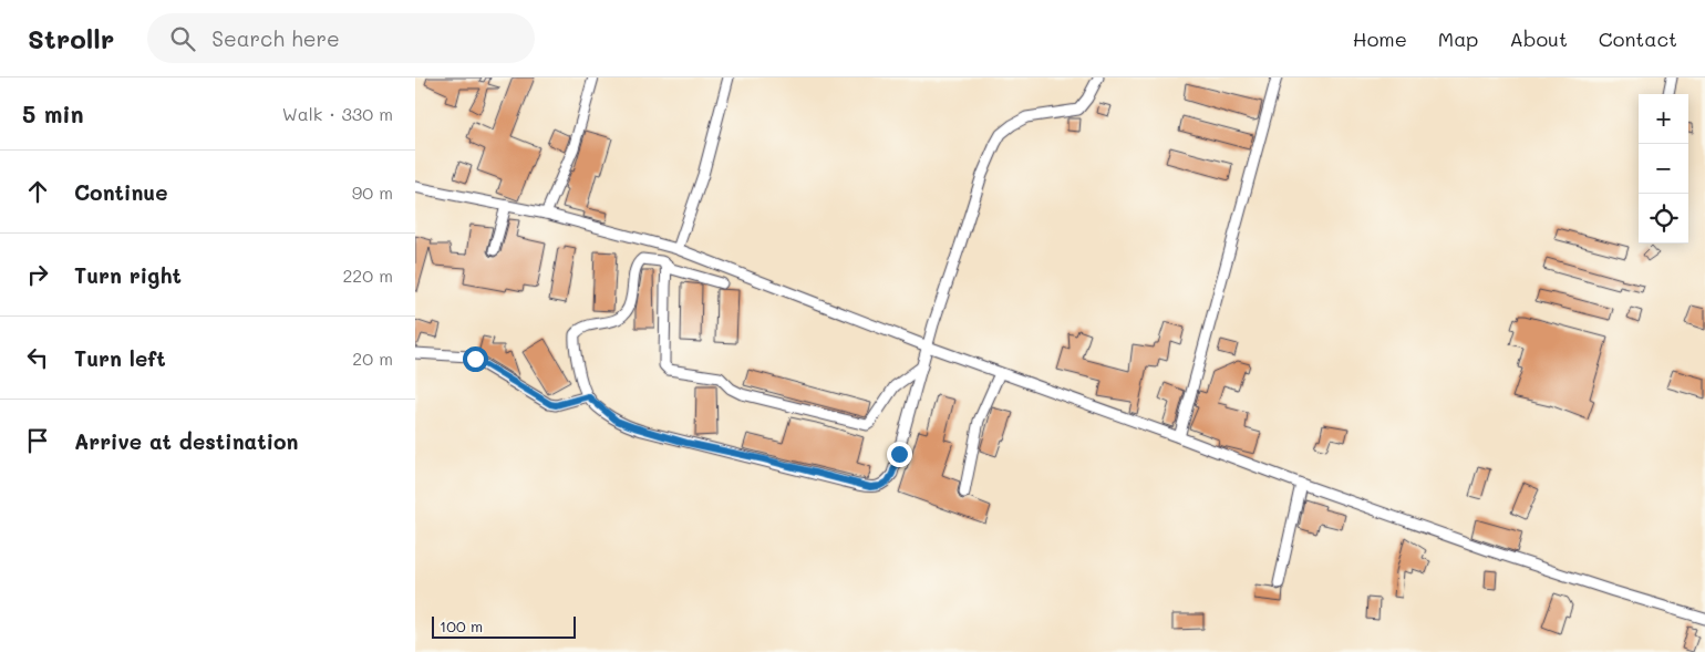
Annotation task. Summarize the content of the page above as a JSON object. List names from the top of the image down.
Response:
{
  "scale_bar": "100 m",
  "page": {
    "header": "Strollr",
    "search": "Search here",
    "nav": [
      "Home",
      "Map",
      "About",
      "Contact"
    ],
    "heading": ["5 min", "Walk · 330 m"],
    "map_buttons": ["+", "−"],
    "list": [
      ["Continue", "90 m"],
      ["Turn right", "220 m"],
      ["Turn left", "20 m"],
      "Arrive at destination"
    ],
    "scale": "100 m"
  }
}
